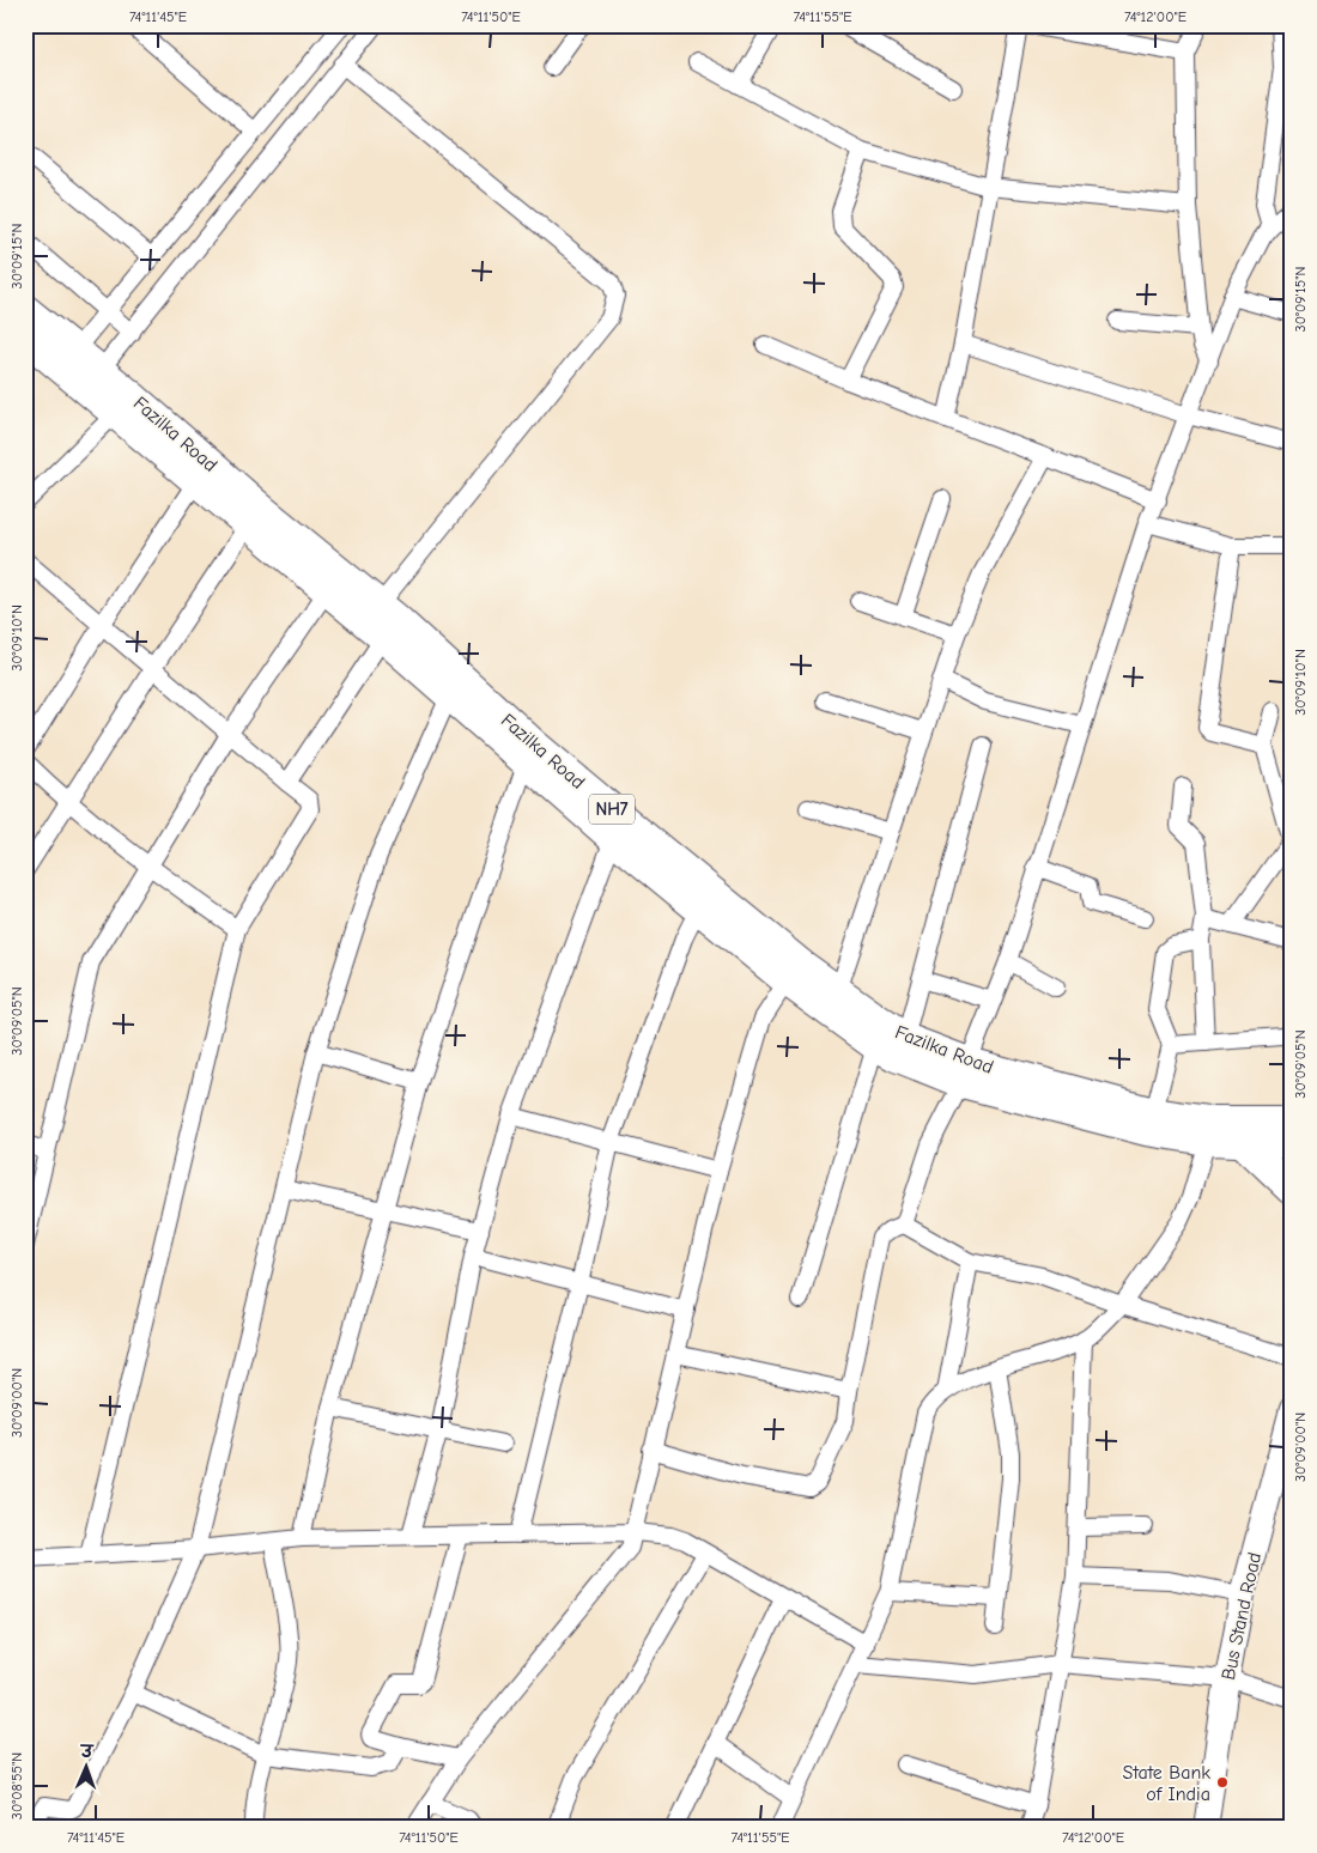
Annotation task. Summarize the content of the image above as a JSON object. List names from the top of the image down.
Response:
{
  "streets": {
    "highway": ["Fazilka Road", "NH7"],
    "main road": ["Bus Stand Road"]
  },
  "places": ["State Bank of India"],
  "north": "top",
  "coordinates": [
    "74°11'45\"E",
    "74°11'50\"E",
    "74°11'55\"E",
    "74°12'00\"E",
    "30°09'15\"N",
    "30°09'10\"N",
    "30°09'05\"N",
    "30°09'00\"N",
    "30°08'55\"N"
  ]
}
